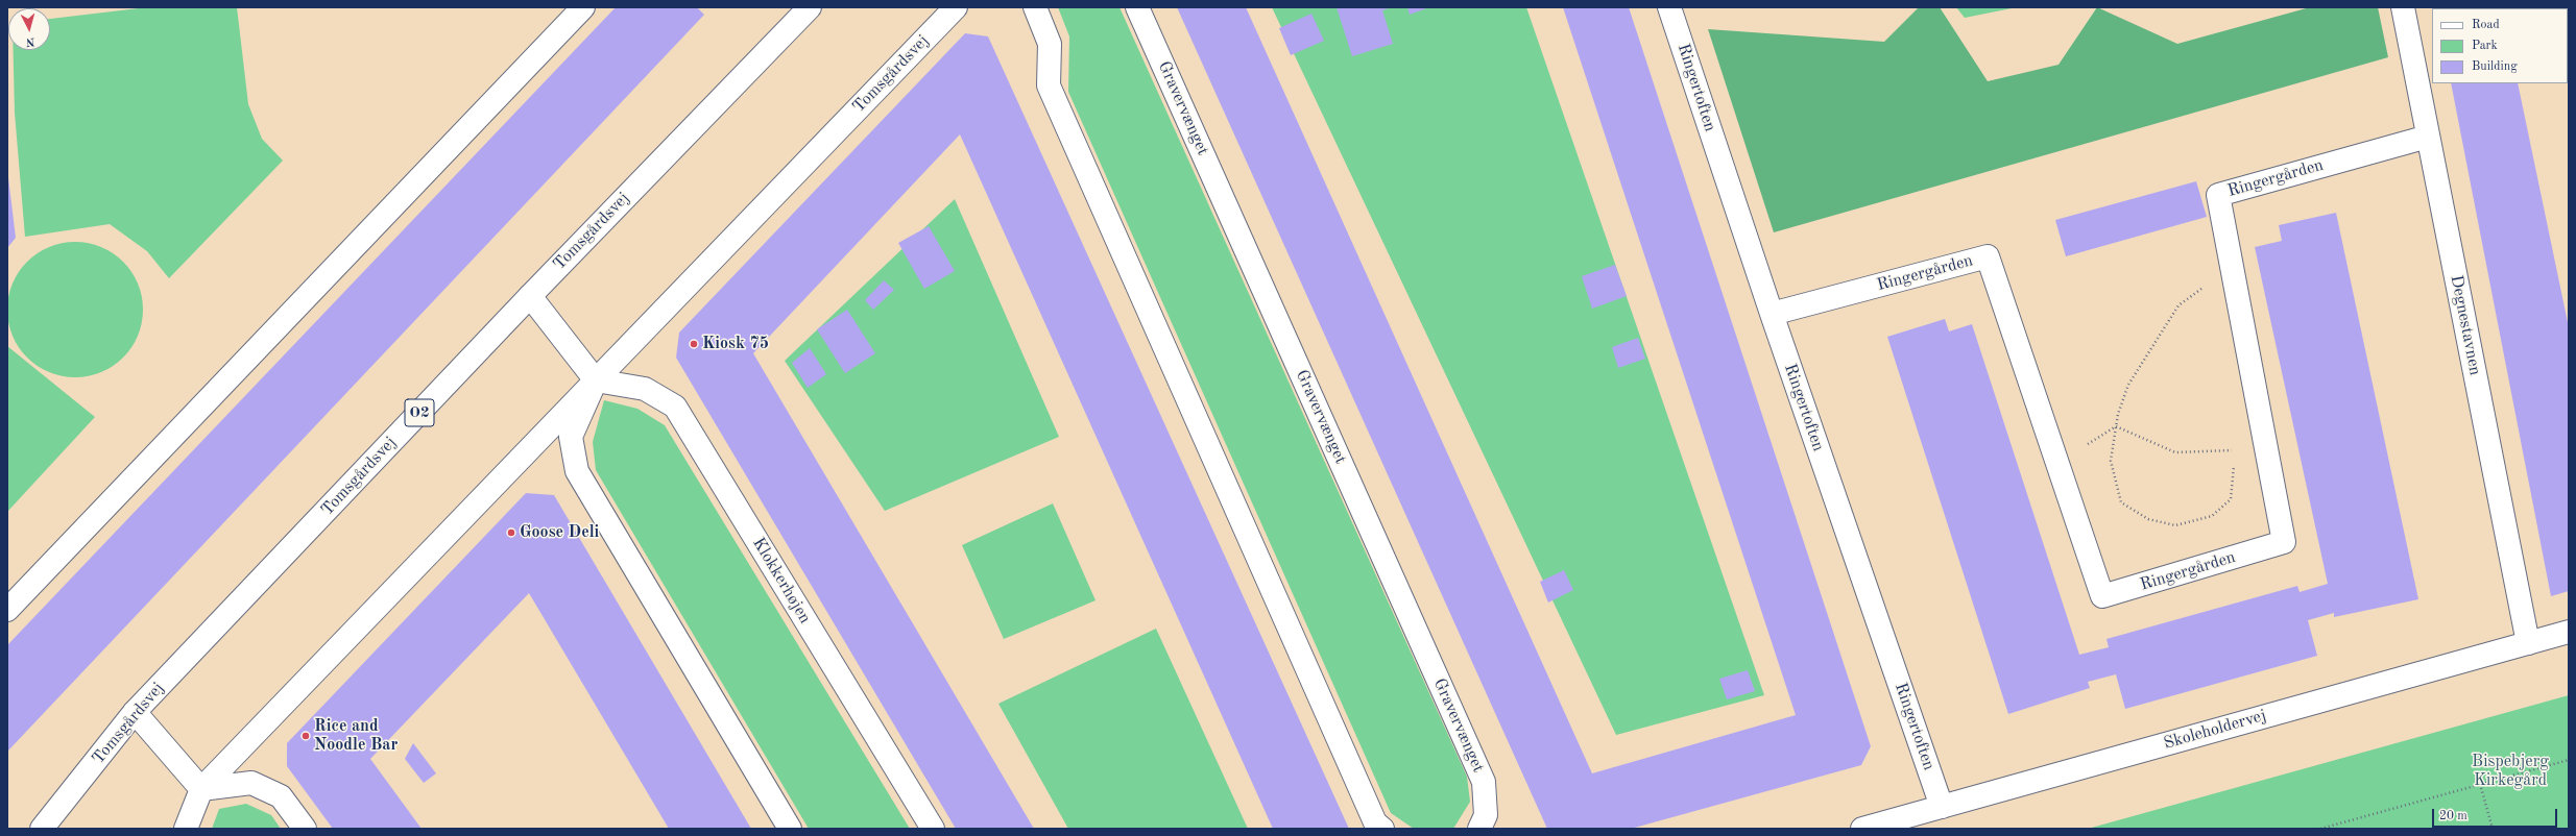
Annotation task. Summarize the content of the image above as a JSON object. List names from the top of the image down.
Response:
{
  "streets": {
    "street": [
      "Tomsgårdsvej",
      "Ringertoften",
      "Gravervænget",
      "Ringergården",
      "Degnestavnen",
      "O2",
      "Klokkerhøjen",
      "Skoleholdervej"
    ]
  },
  "crossings": [
    ["Tomsgårdsvej", "Klokkerhøjen"],
    ["Ringertoften", "Ringergården"],
    ["Ringertoften", "Skoleholdervej"],
    ["Ringergården", "Degnestavnen"],
    ["Degnestavnen", "Skoleholdervej"]
  ],
  "parks": ["Bispebjerg Kirkegård"],
  "places": ["Kiosk 75", "Goose Deli", "Rice and Noodle Bar"],
  "legend": ["Road", "Park", "Building"],
  "scale_bar": "20 m",
  "north": "bottom"
}
